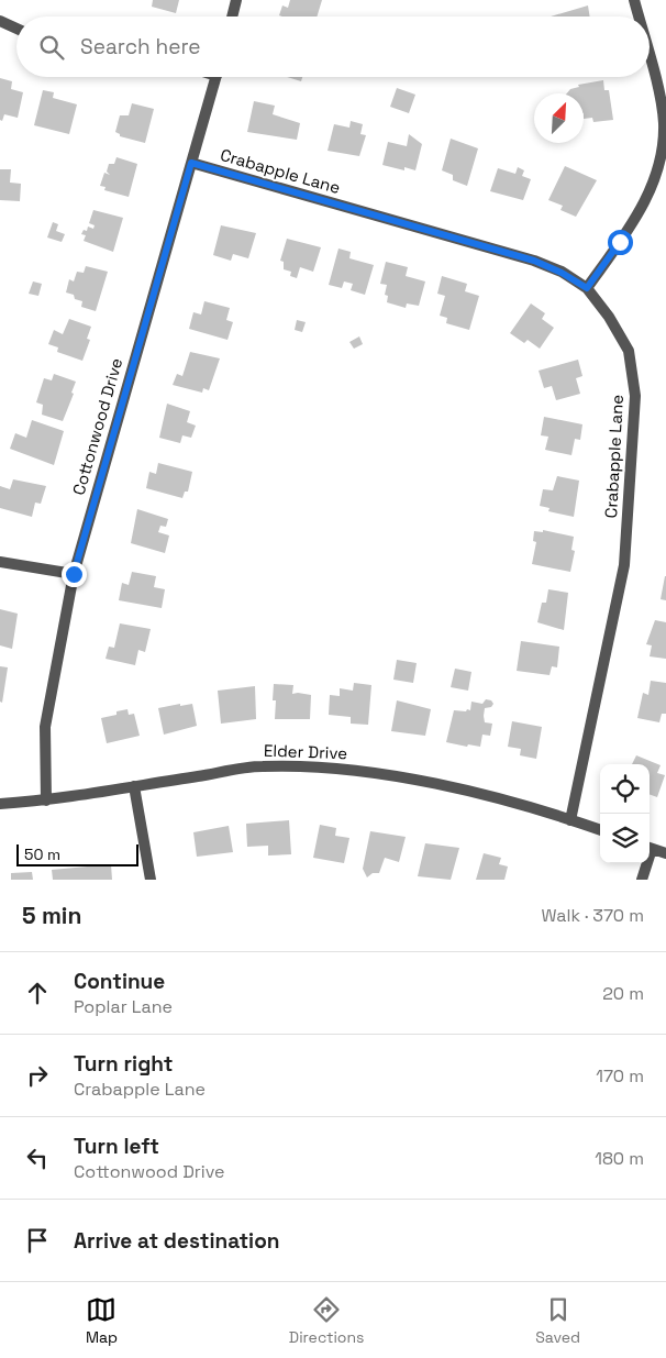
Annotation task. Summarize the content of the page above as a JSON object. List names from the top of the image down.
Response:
{
  "streets": {
    "street": ["Crabapple Lane", "Cottonwood Drive", "Elder Drive"]
  },
  "crossings": [
    ["Crabapple Lane", "Cottonwood Drive"],
    ["Crabapple Lane", "Elder Drive"],
    ["Cottonwood Drive", "Elder Drive"]
  ],
  "scale_bar": "50 m",
  "north": "top right",
  "page": {
    "search": "Search here",
    "scale": "50 m",
    "heading": ["5 min", "Walk · 370 m"],
    "list": [
      ["Continue", "Poplar Lane", "20 m"],
      ["Turn right", "Crabapple Lane", "170 m"],
      ["Turn left", "Cottonwood Drive", "180 m"],
      "Arrive at destination"
    ],
    "nav": ["Map", "Directions", "Saved"]
  }
}
